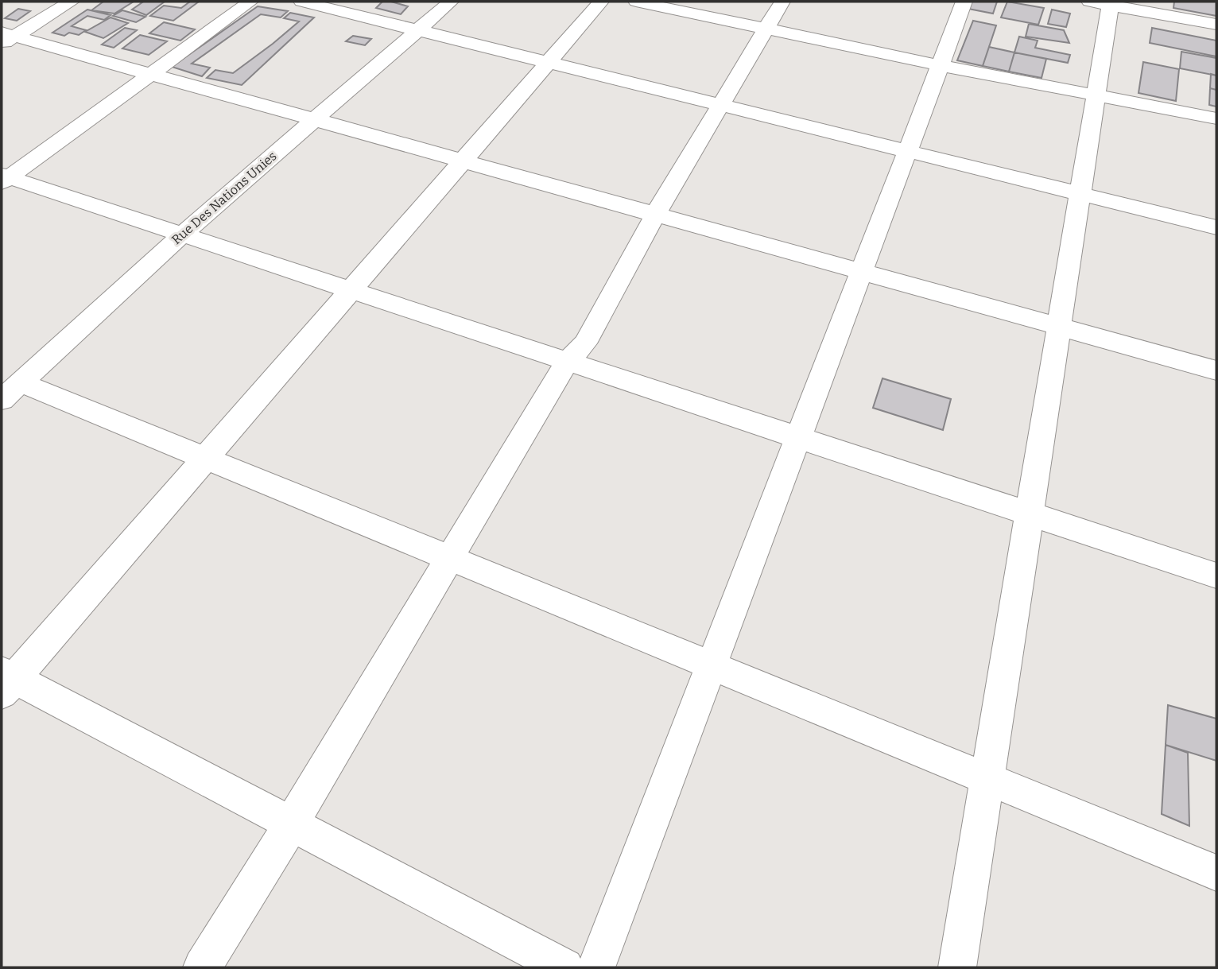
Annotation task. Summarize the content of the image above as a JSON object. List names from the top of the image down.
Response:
{
  "streets": {
    "street": ["Rue Des Nations Unies"]
  }
}
